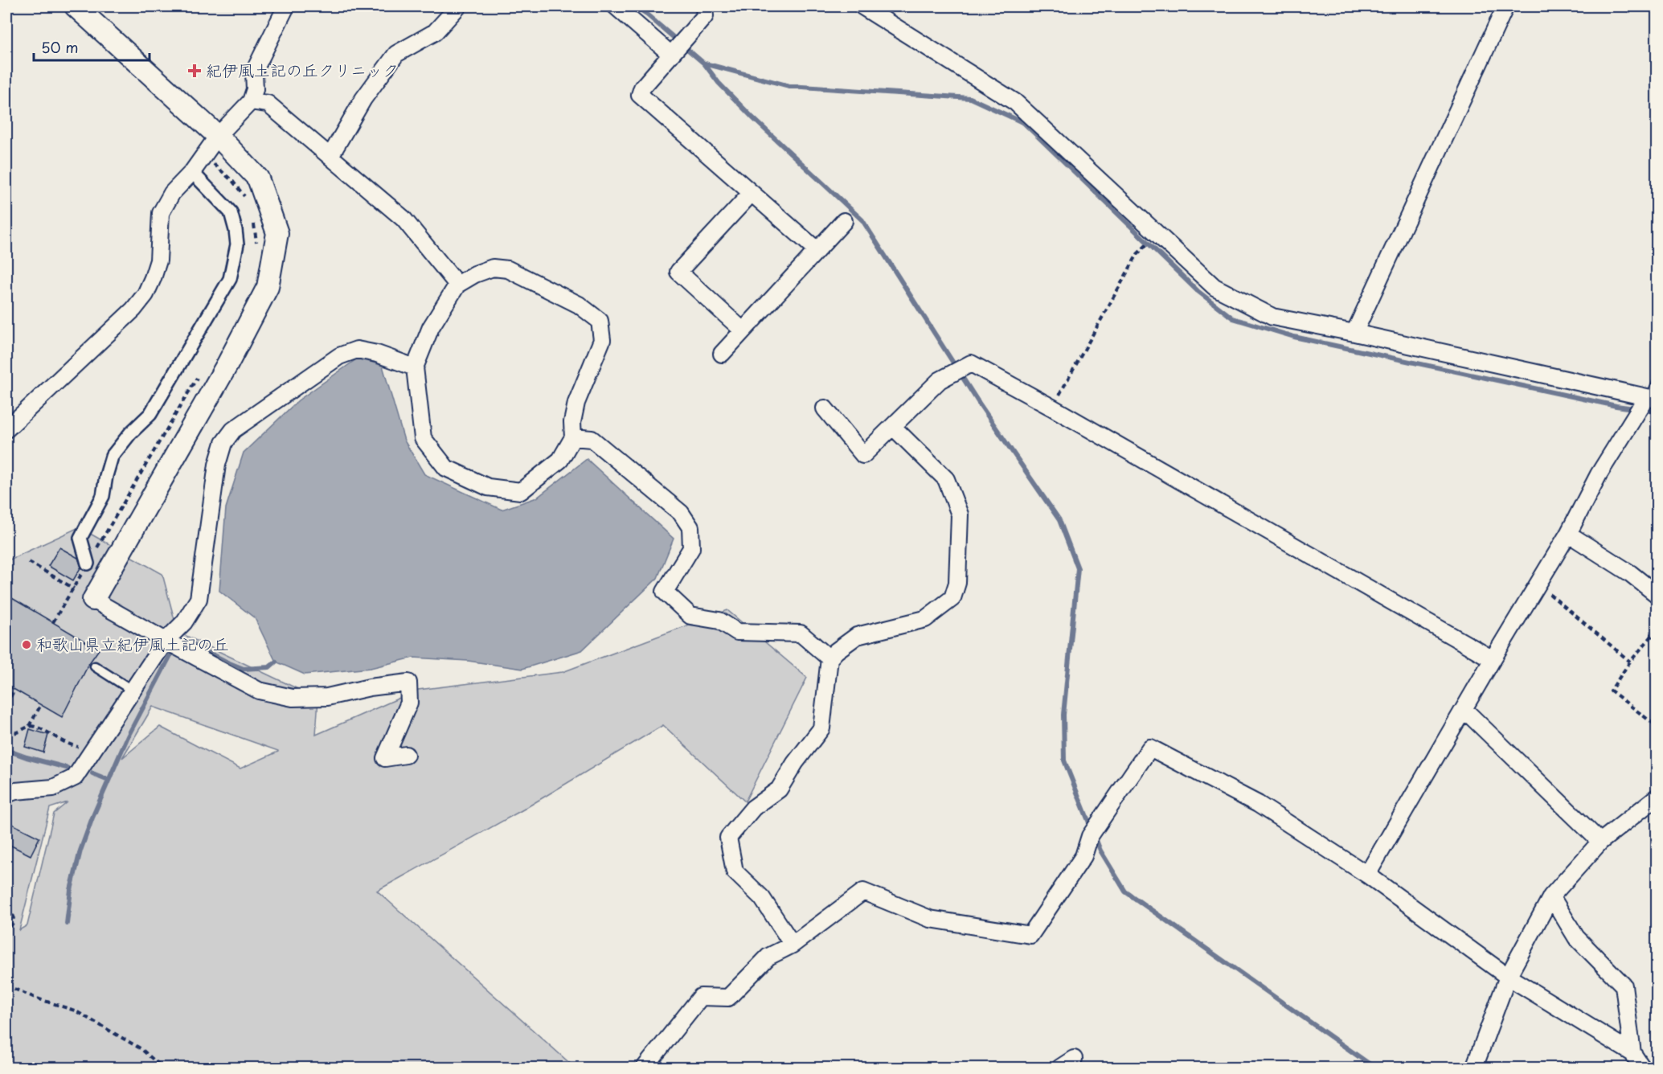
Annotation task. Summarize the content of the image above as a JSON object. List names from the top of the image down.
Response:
{
  "places": {
    "health": ["紀伊風土記の丘クリニック"],
    "other": ["和歌山県立紀伊風土記の丘"]
  },
  "scale_bar": "50 m"
}
